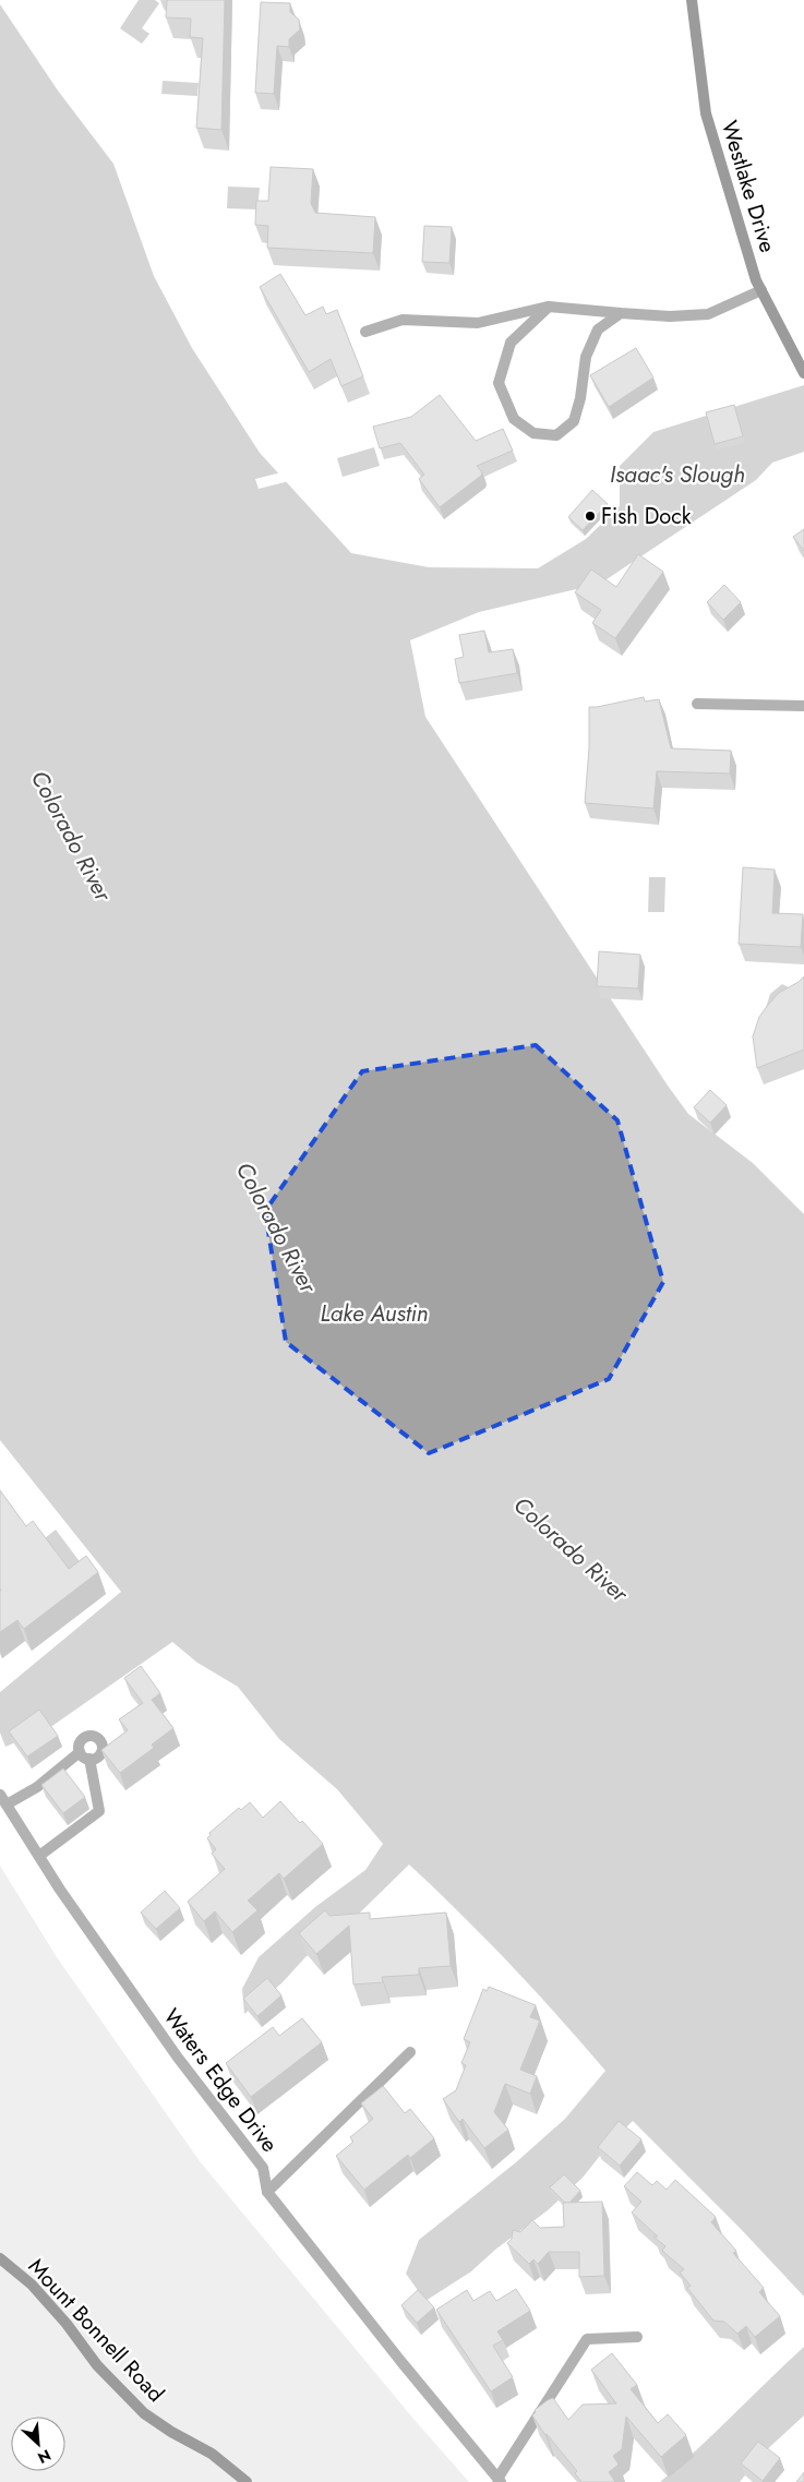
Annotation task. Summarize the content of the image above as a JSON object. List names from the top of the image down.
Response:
{
  "streets": {
    "street": ["Westlake Drive", "Waters Edge Drive", "Mount Bonnell Road"]
  },
  "water": ["Isaac's Slough", "Colorado River", "Lake Austin"],
  "places": ["Fish Dock"],
  "north": "bottom right"
}
